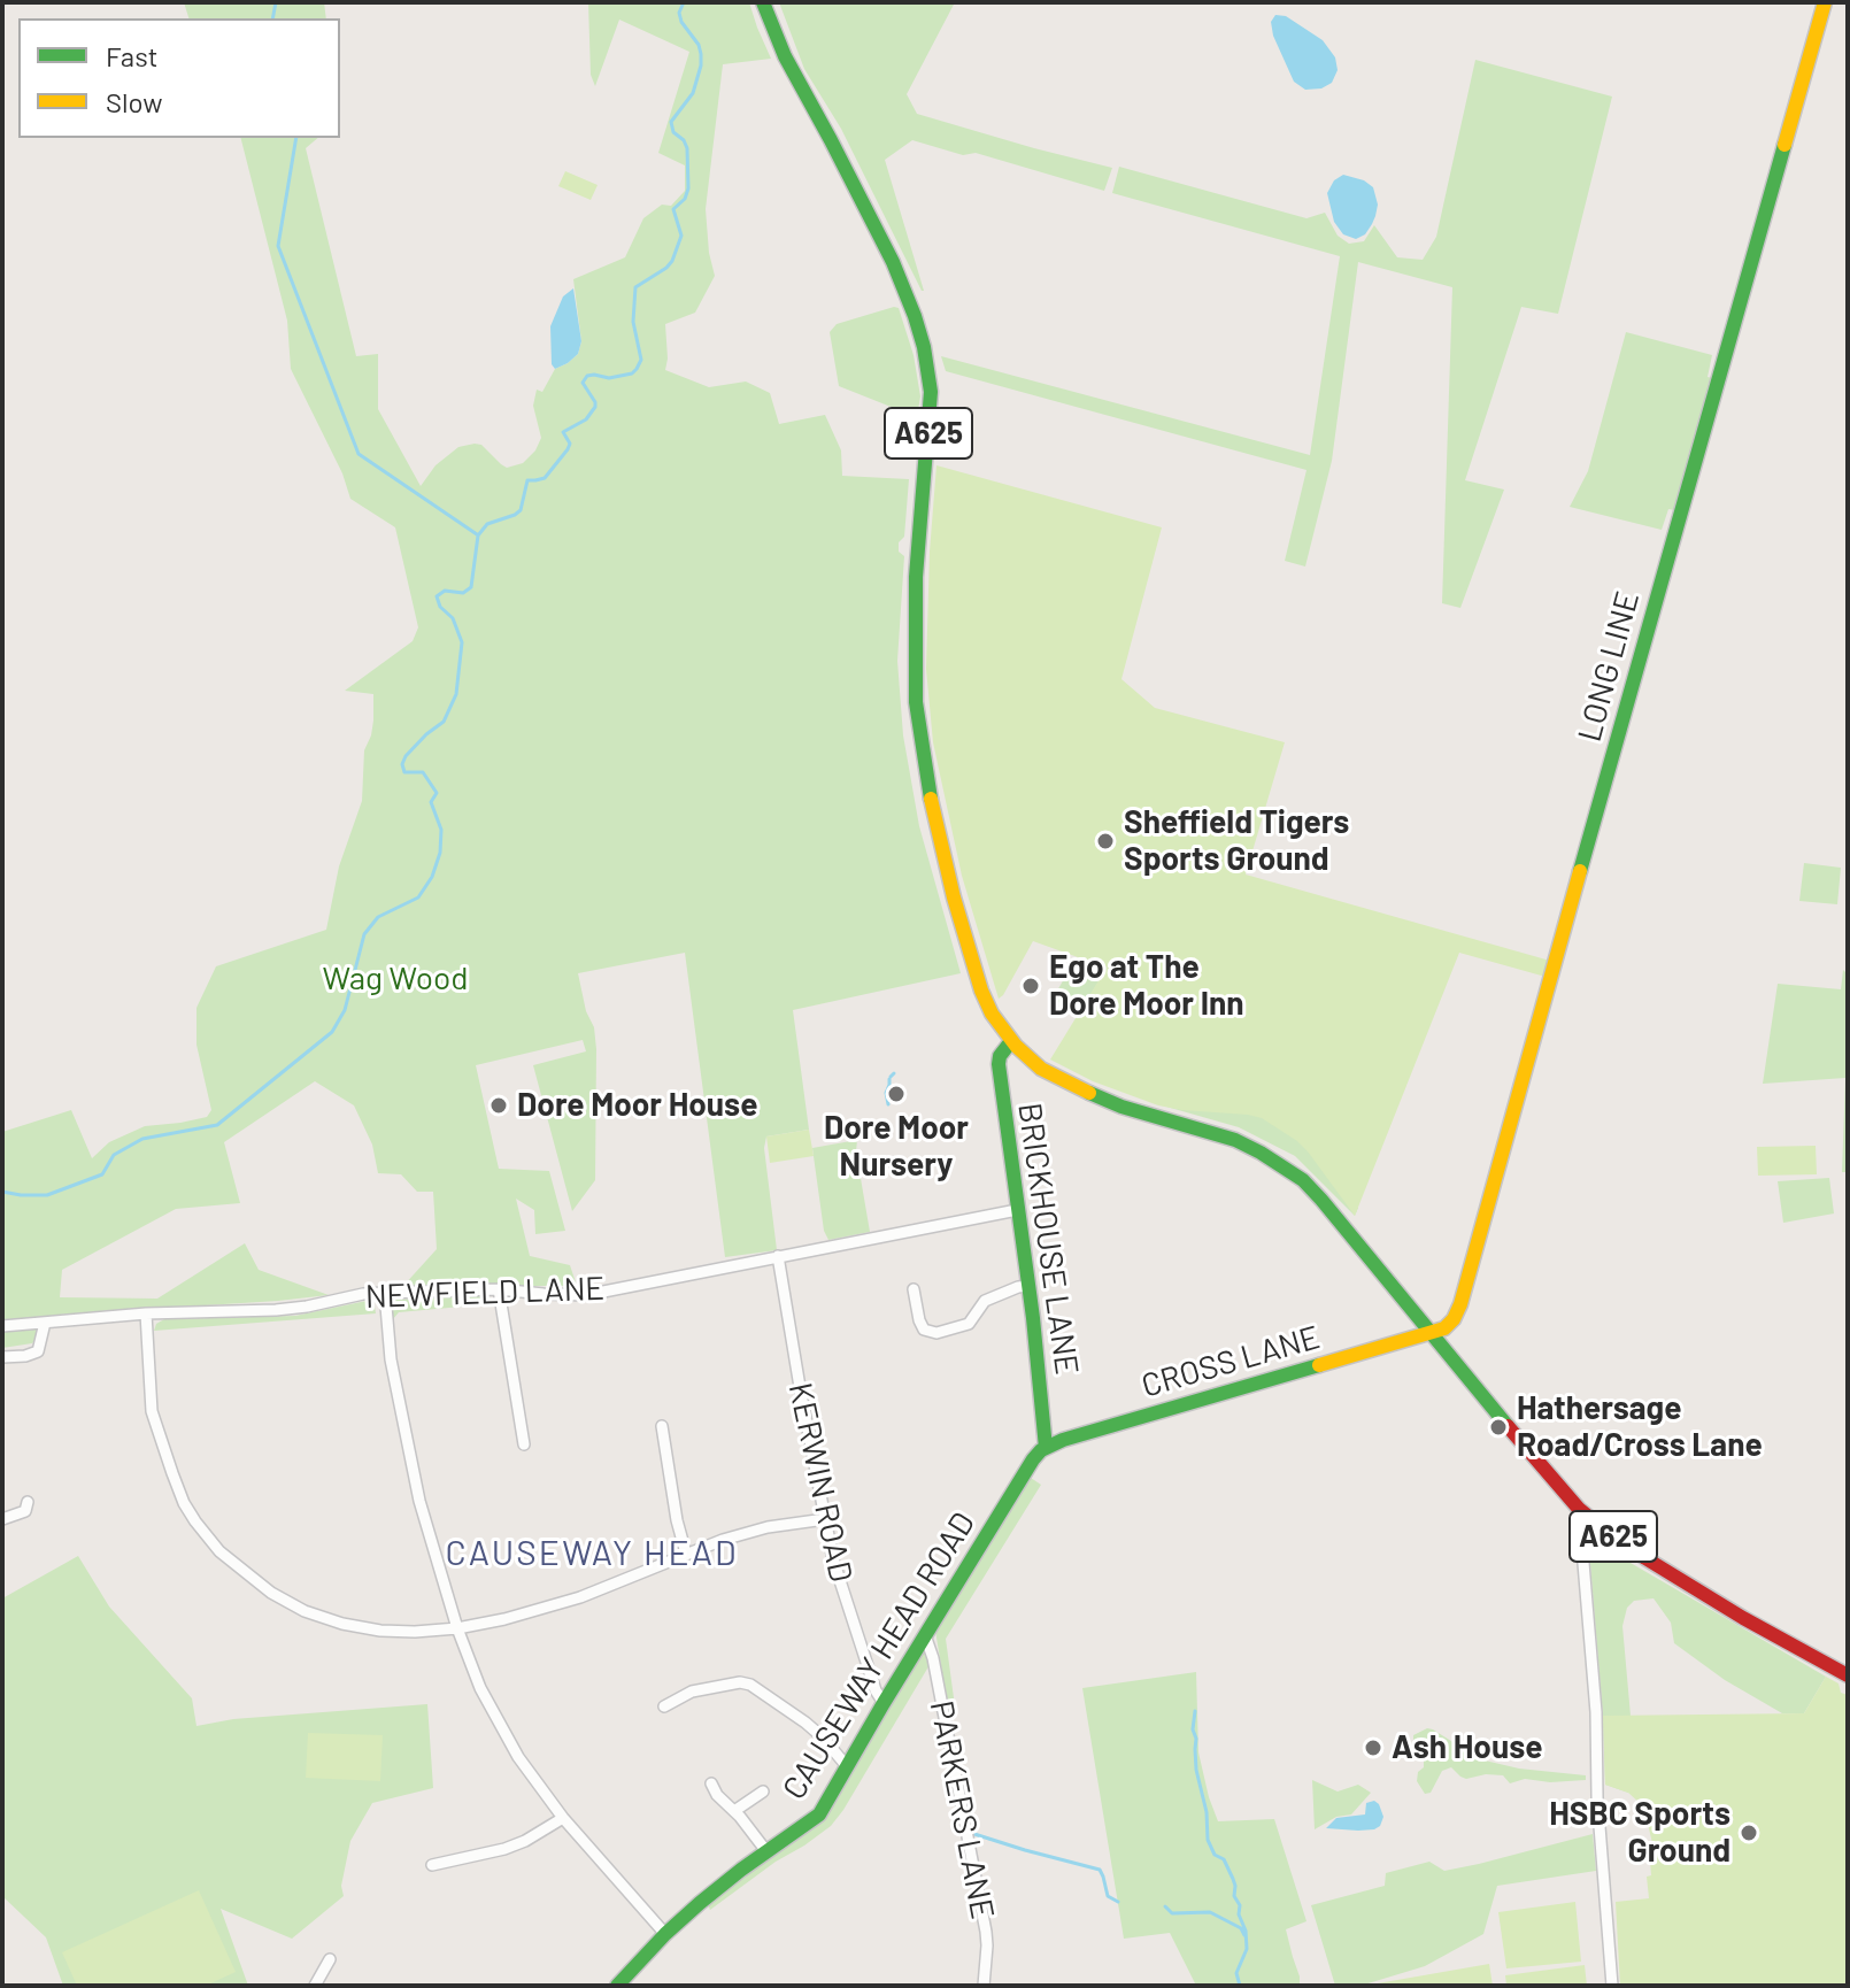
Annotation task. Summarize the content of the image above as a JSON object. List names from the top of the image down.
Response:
{
  "streets": {
    "street": [
      "A625",
      "LONG LINE",
      "BRICKHOUSE LANE",
      "NEWFIELD LANE",
      "CROSS LANE",
      "KERWIN ROAD",
      "CAUSEWAY HEAD ROAD",
      "PARKERS LANE"
    ]
  },
  "crossings": [
    ["A625", "LONG LINE"],
    ["A625", "BRICKHOUSE LANE"],
    ["A625", "CROSS LANE"],
    ["LONG LINE", "CROSS LANE"],
    ["BRICKHOUSE LANE", "NEWFIELD LANE"],
    ["BRICKHOUSE LANE", "CROSS LANE"],
    ["BRICKHOUSE LANE", "CAUSEWAY HEAD ROAD"],
    ["NEWFIELD LANE", "KERWIN ROAD"],
    ["CROSS LANE", "CAUSEWAY HEAD ROAD"],
    ["KERWIN ROAD", "CAUSEWAY HEAD ROAD"],
    ["CAUSEWAY HEAD ROAD", "PARKERS LANE"]
  ],
  "districts": ["CAUSEWAY HEAD"],
  "parks": ["Wag Wood"],
  "places": [
    "Sheffield Tigers Sports Ground",
    "Ego at The Dore Moor Inn",
    "Dore Moor Nursery",
    "Dore Moor House",
    "Hathersage Road/Cross Lane",
    "Ash House",
    "HSBC Sports Ground"
  ],
  "legend": ["Fast", "Slow"]
}
